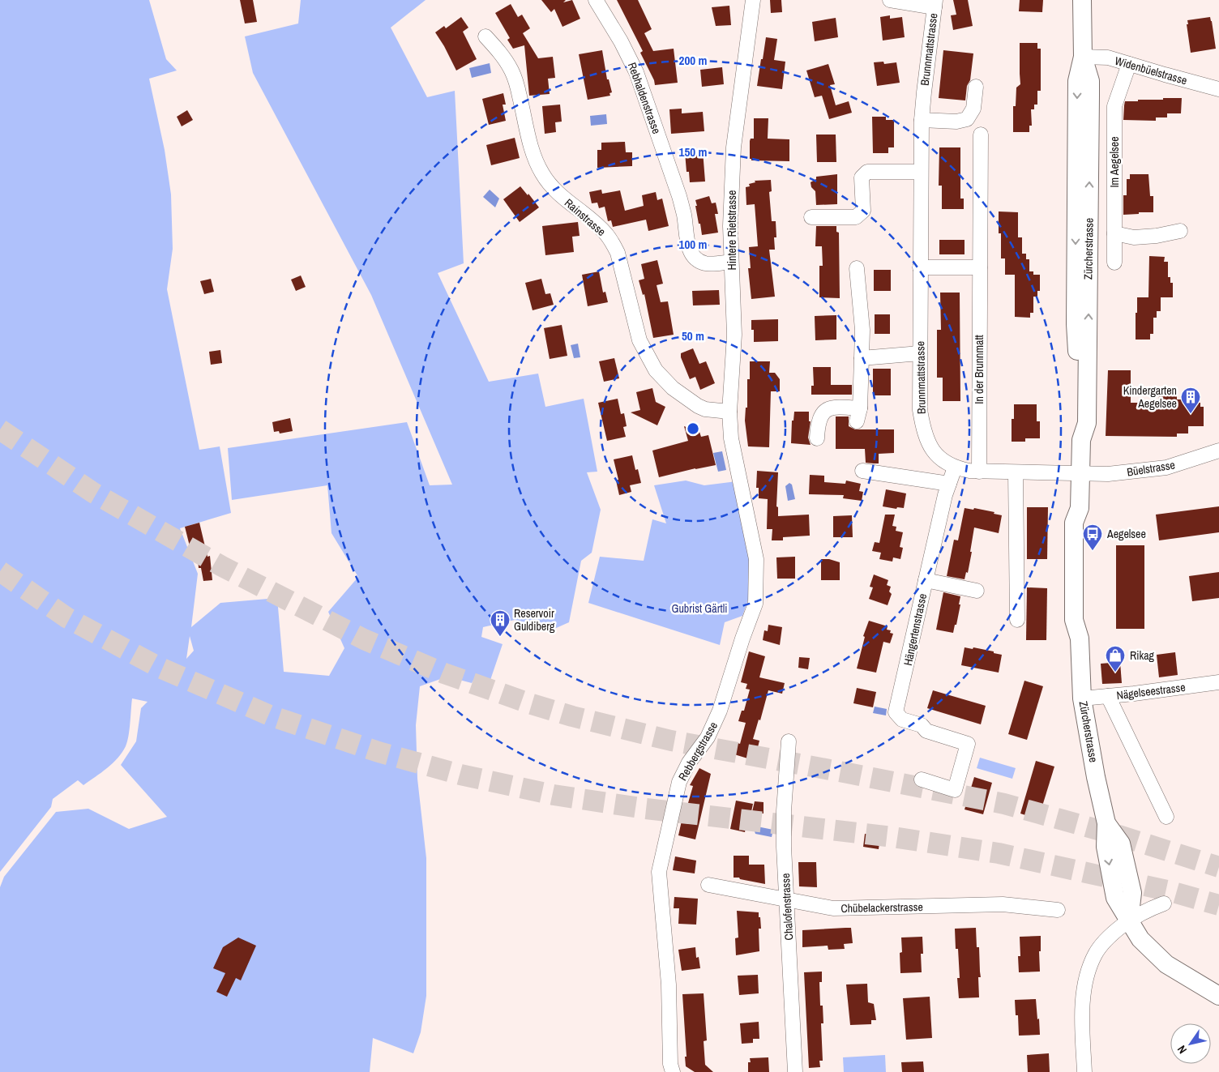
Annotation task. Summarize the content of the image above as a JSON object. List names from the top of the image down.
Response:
{
  "streets": {
    "main road": ["Zürcherstrasse"],
    "street": [
      "Brunnmattstrasse",
      "Widenbüelstrasse",
      "Rebhaldenstrasse",
      "Im Aegelsee",
      "Rainstrasse",
      "Hintere Rietstrasse",
      "In der Brunnmatt",
      "Büelstrasse",
      "Hängertenstrasse",
      "Nägelseestrasse",
      "Rebbergstrasse",
      "Chalofenstrasse",
      "Chübelackerstrasse"
    ]
  },
  "crossings": [
    ["Brunnmattstrasse", "Zürcherstrasse"],
    ["Brunnmattstrasse", "In der Brunnmatt"],
    ["Brunnmattstrasse", "Büelstrasse"],
    ["Brunnmattstrasse", "Hängertenstrasse"],
    ["Widenbüelstrasse", "Im Aegelsee"],
    ["Widenbüelstrasse", "Zürcherstrasse"],
    ["Rebhaldenstrasse", "Hintere Rietstrasse"],
    ["Rainstrasse", "Hintere Rietstrasse"],
    ["Hintere Rietstrasse", "Rebbergstrasse"],
    ["Zürcherstrasse", "Büelstrasse"],
    ["Zürcherstrasse", "Nägelseestrasse"],
    ["Chalofenstrasse", "Chübelackerstrasse"]
  ],
  "parks": ["Gubrist Gärtli"],
  "places": {
    "building": ["Kindergarten Aegelsee", "Reservoir Guldiberg"],
    "bus stop": ["Aegelsee"],
    "shop": ["Rikag"]
  },
  "north": "bottom left",
  "rings": [
    "200 m",
    "150 m",
    "100 m",
    "50 m"
  ]
}
